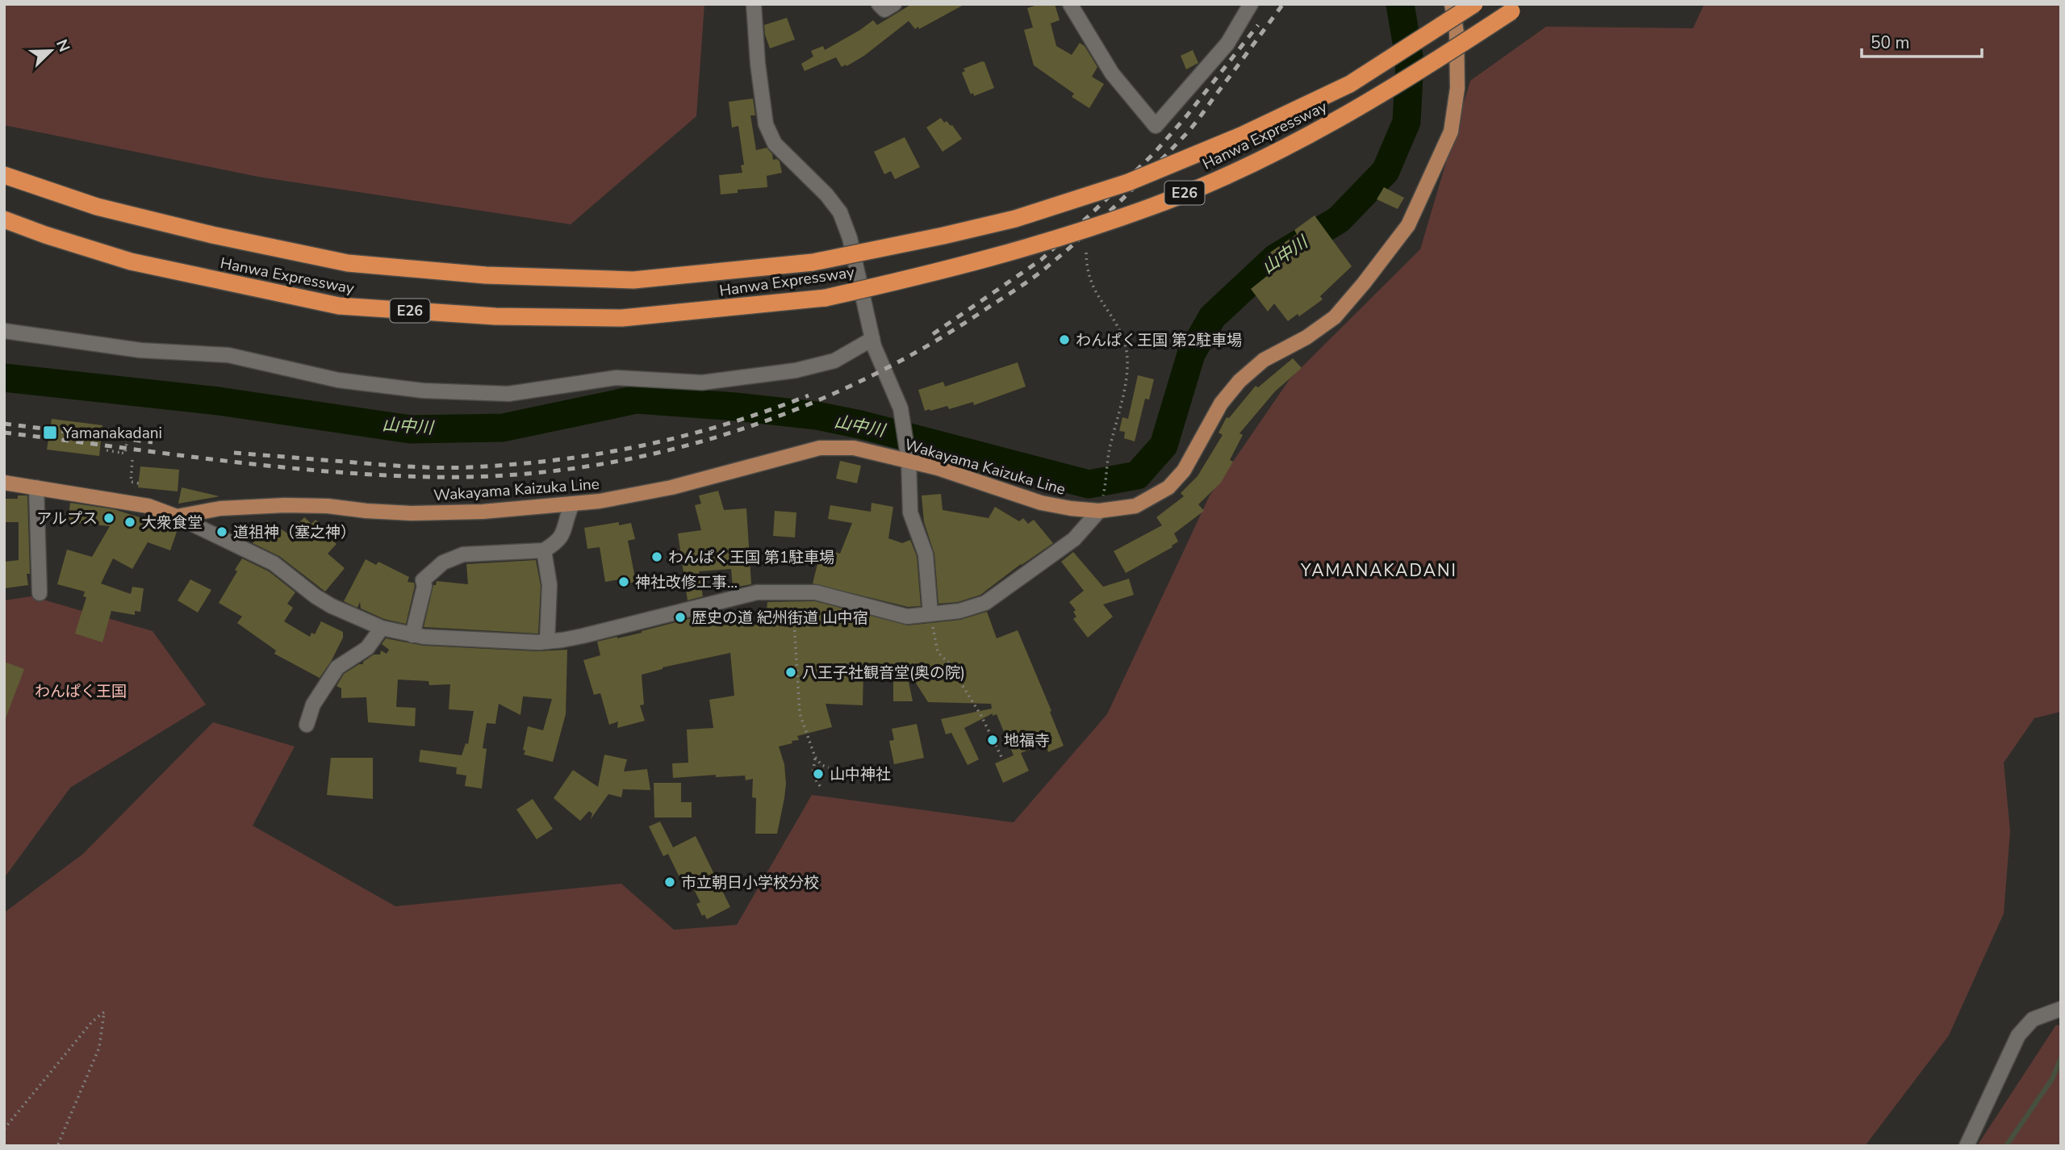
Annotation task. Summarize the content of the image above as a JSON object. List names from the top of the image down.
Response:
{
  "streets": {
    "highway": ["Hanwa Expressway", "E26"],
    "main road": ["Wakayama Kaizuka Line"]
  },
  "districts": ["YAMANAKADANI"],
  "water": ["山中川"],
  "parks": ["わんぱく王国"],
  "places": {
    "other": [
      "わんぱく王国 第2駐車場",
      "アルプス",
      "大衆食堂",
      "道祖神（塞之神）",
      "わんぱく王国 第1駐車場",
      "神社改修工事…",
      "歴史の道 紀州街道 山中宿",
      "八王子社観音堂(奥の院)",
      "地福寺",
      "山中神社",
      "市立朝日小学校分校"
    ],
    "transit": ["Yamanakadani"]
  },
  "scale_bar": "50 m",
  "north": "top right"
}
